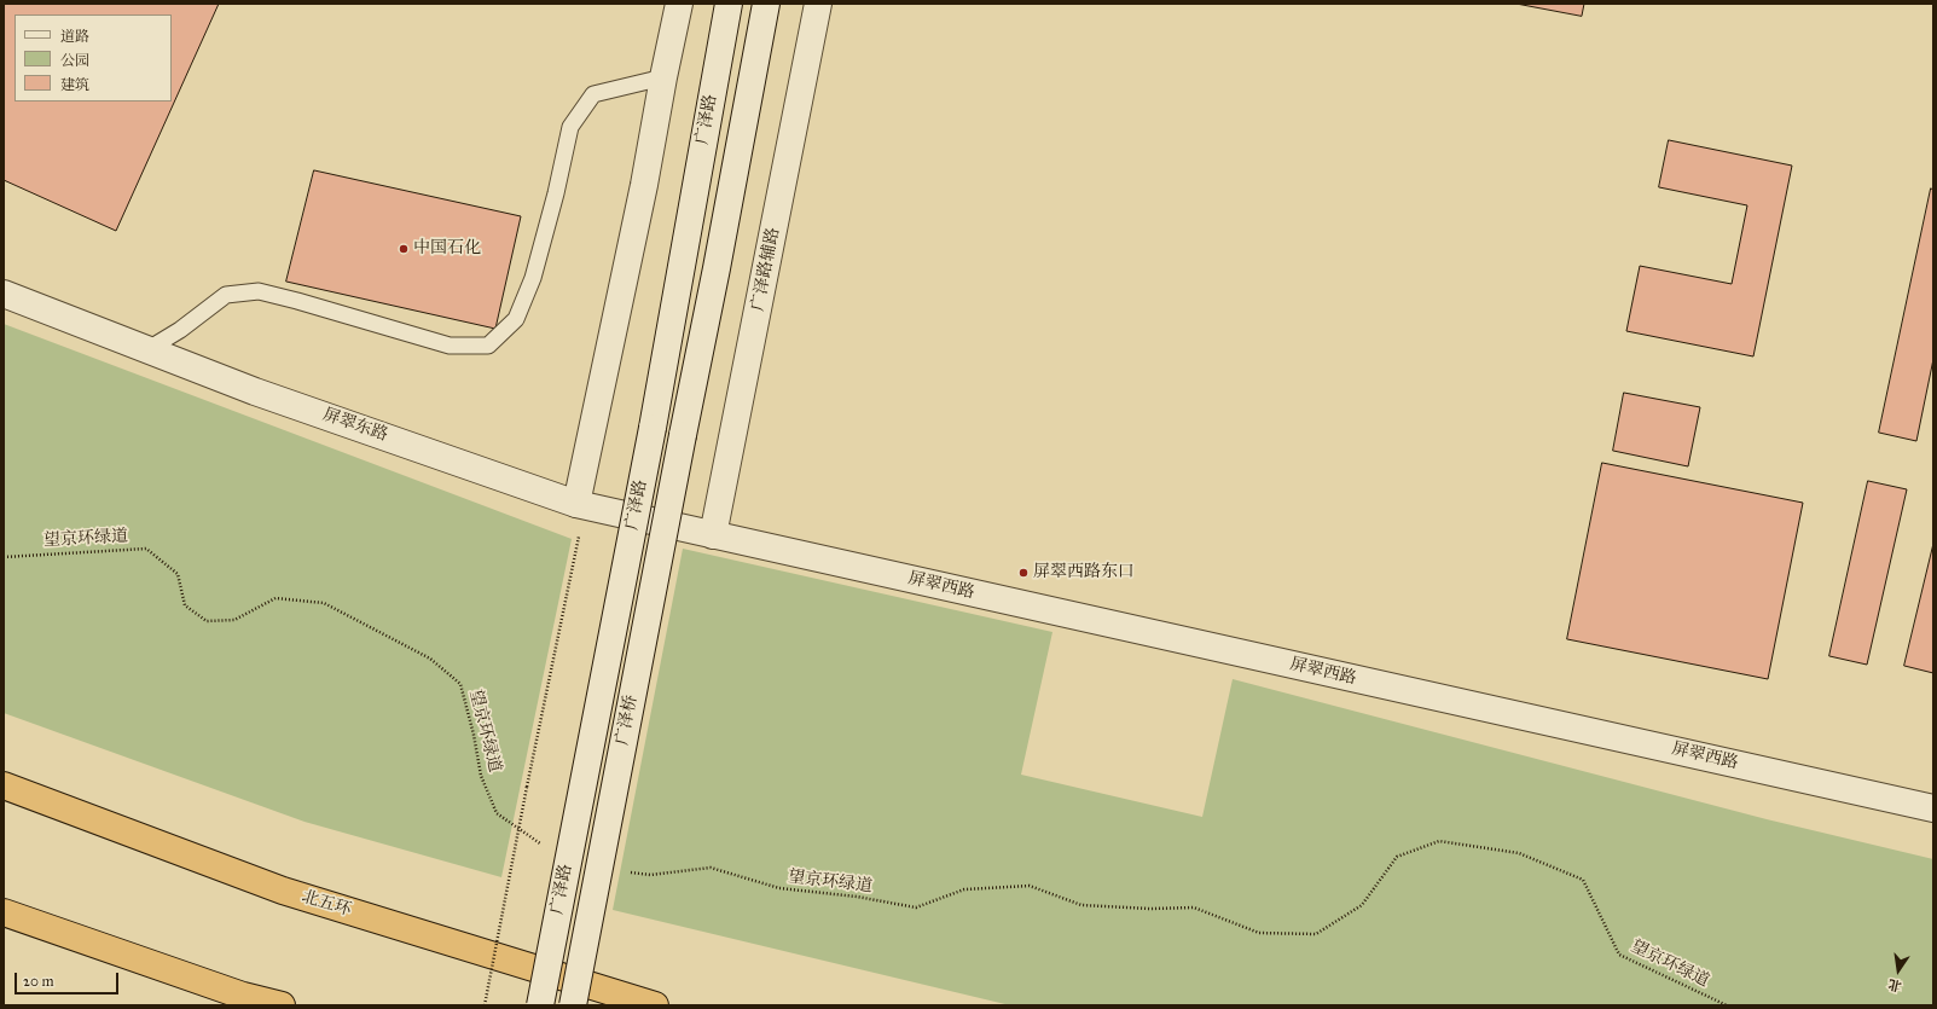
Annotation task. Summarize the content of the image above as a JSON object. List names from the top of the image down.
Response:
{
  "streets": {
    "highway": ["北五环"],
    "street": [
      "广泽路",
      "广泽路辅路",
      "屏翠东路",
      "屏翠西路",
      "广泽桥"
    ],
    "path": ["望京环绿道"]
  },
  "crossings": [
    ["广泽路辅路", "屏翠东路"],
    ["广泽路辅路", "屏翠西路"],
    ["屏翠东路", "屏翠西路"]
  ],
  "places": ["中国石化", "屏翠西路东口"],
  "legend": ["道路", "公园", "建筑"],
  "scale_bar": "20 m",
  "north": "bottom"
}
